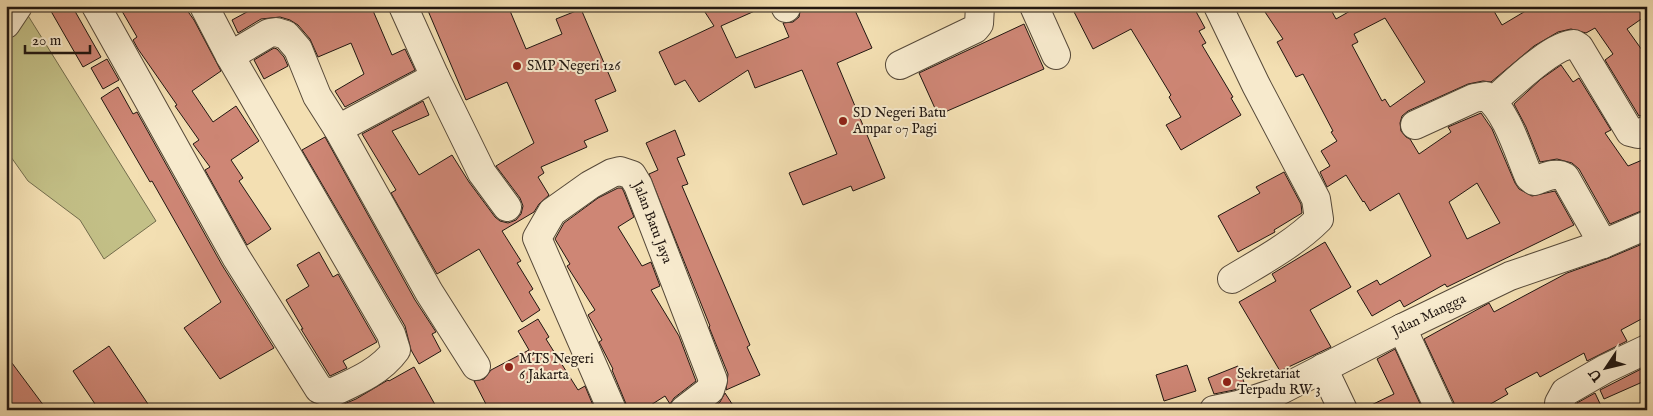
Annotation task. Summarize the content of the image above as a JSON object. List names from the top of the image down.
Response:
{
  "streets": {
    "street": ["Jalan Batu Jaya", "Jalan Mangga"]
  },
  "places": [
    "SMP Negeri 126",
    "SD Negeri Batu Ampar 07 Pagi",
    "MTS Negeri 6 Jakarta",
    "Sekretariat Terpadu RW 3"
  ],
  "scale_bar": "20 m",
  "north": "bottom left"
}
